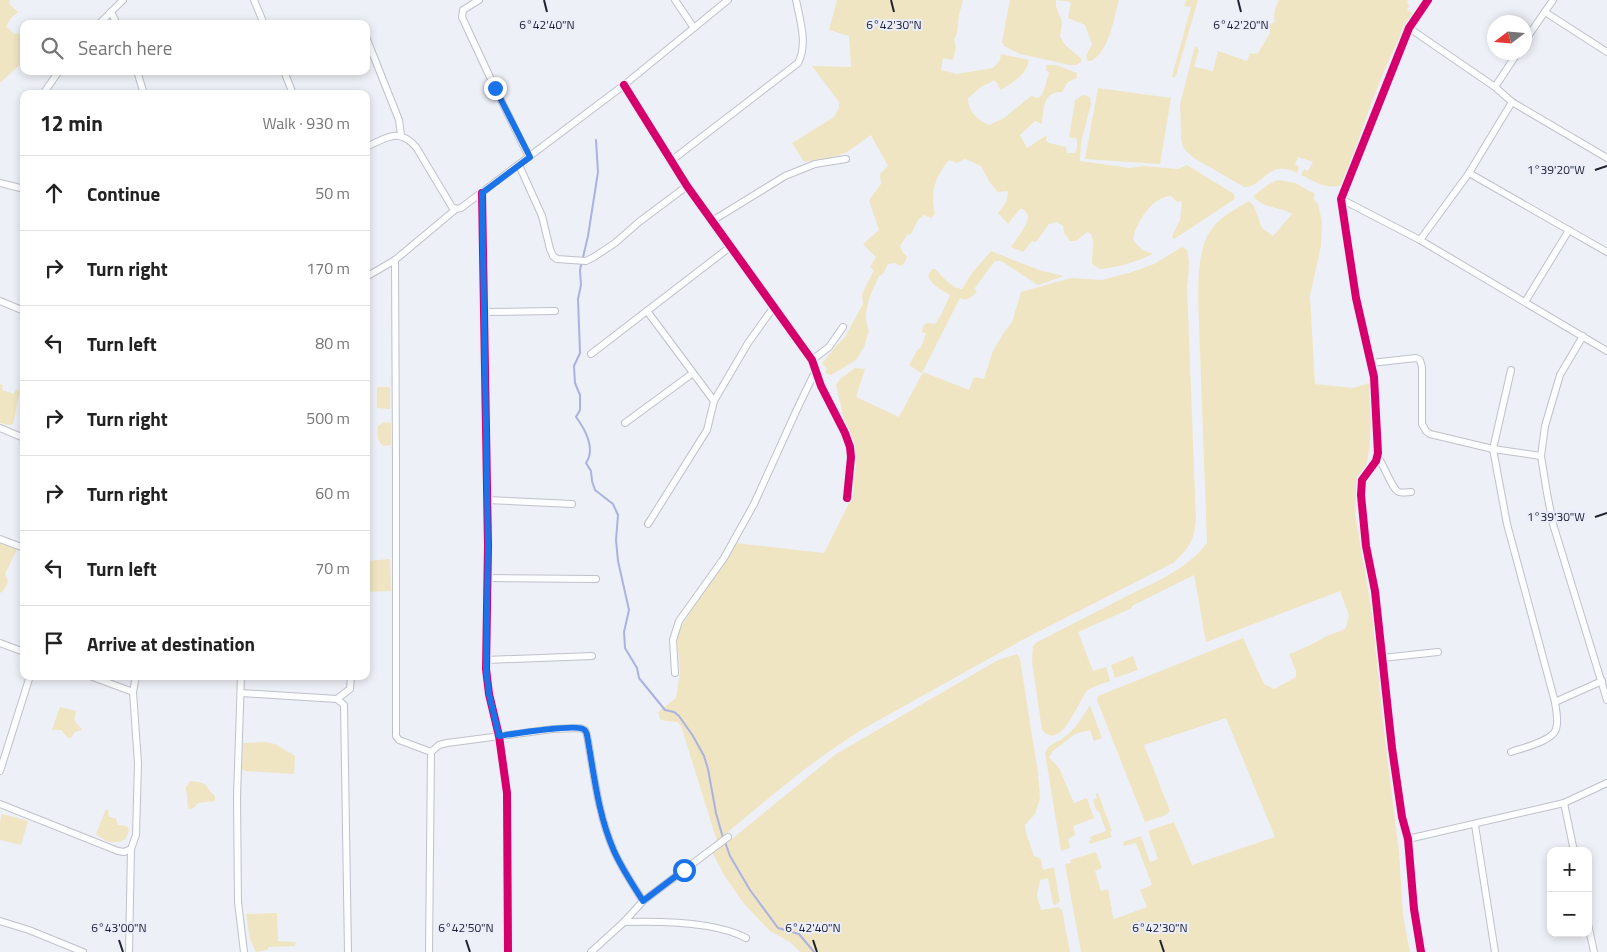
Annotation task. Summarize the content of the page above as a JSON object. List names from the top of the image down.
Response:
{
  "north": "left",
  "page": {
    "search": "Search here",
    "heading": ["12 min", "Walk · 930 m"],
    "list": [
      ["Continue", "50 m"],
      ["Turn right", "170 m"],
      ["Turn left", "80 m"],
      ["Turn right", "500 m"],
      ["Turn right", "60 m"],
      ["Turn left", "70 m"],
      "Arrive at destination"
    ],
    "map_buttons": ["+", "−"]
  },
  "coordinates": [
    "6°42'40\"N",
    "6°42'30\"N",
    "6°42'20\"N",
    "1°39'20\"W",
    "1°39'30\"W",
    "6°43'00\"N",
    "6°42'50\"N"
  ]
}
